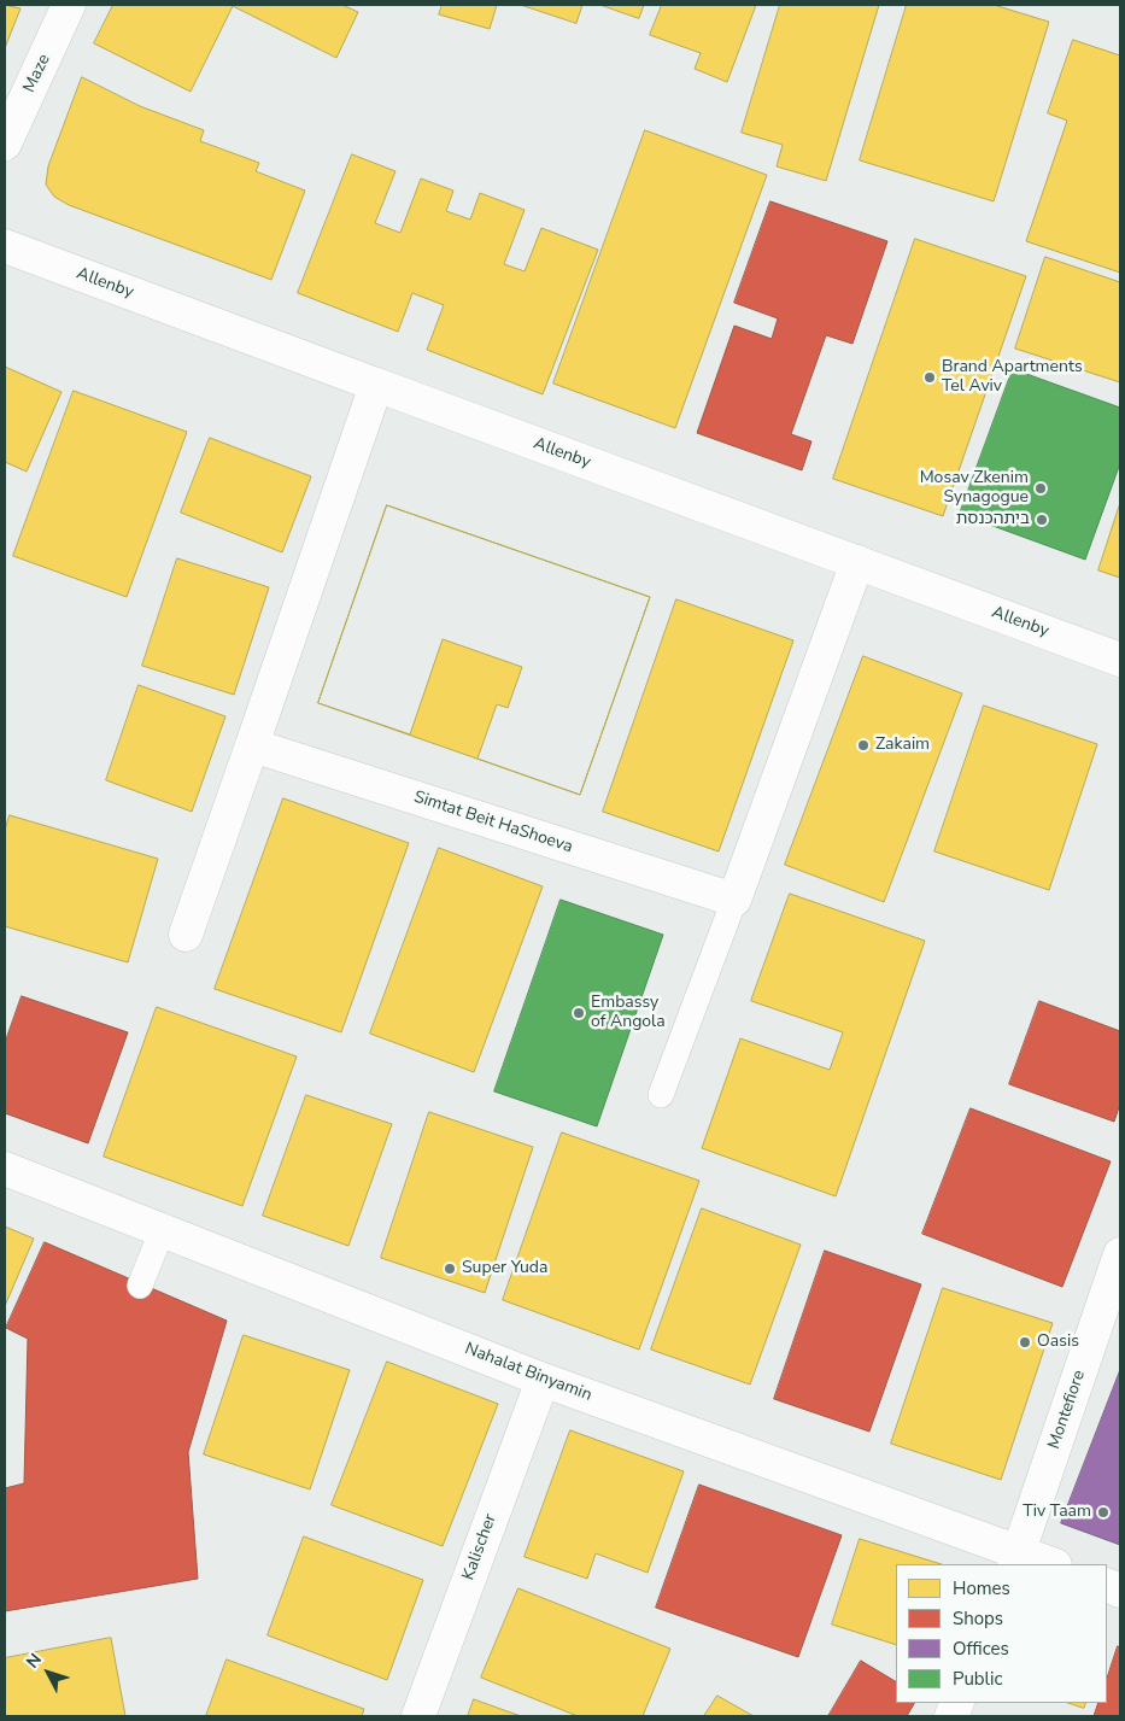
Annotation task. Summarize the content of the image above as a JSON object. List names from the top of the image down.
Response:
{
  "streets": {
    "street": [
      "Maze",
      "Allenby",
      "Simtat Beit HaShoeva",
      "Nahalat Binyamin",
      "Montefiore",
      "Kalischer"
    ]
  },
  "crossings": [
    ["Nahalat Binyamin", "Montefiore"],
    ["Nahalat Binyamin", "Kalischer"]
  ],
  "places": [
    "Brand Apartments Tel Aviv",
    "Mosav Zkenim Synagogue",
    "ביתהכנסת",
    "Zakaim",
    "Embassy of Angola",
    "Super Yuda",
    "Oasis",
    "Tiv Taam"
  ],
  "legend": [
    "Homes",
    "Shops",
    "Offices",
    "Public"
  ],
  "north": "top left"
}
